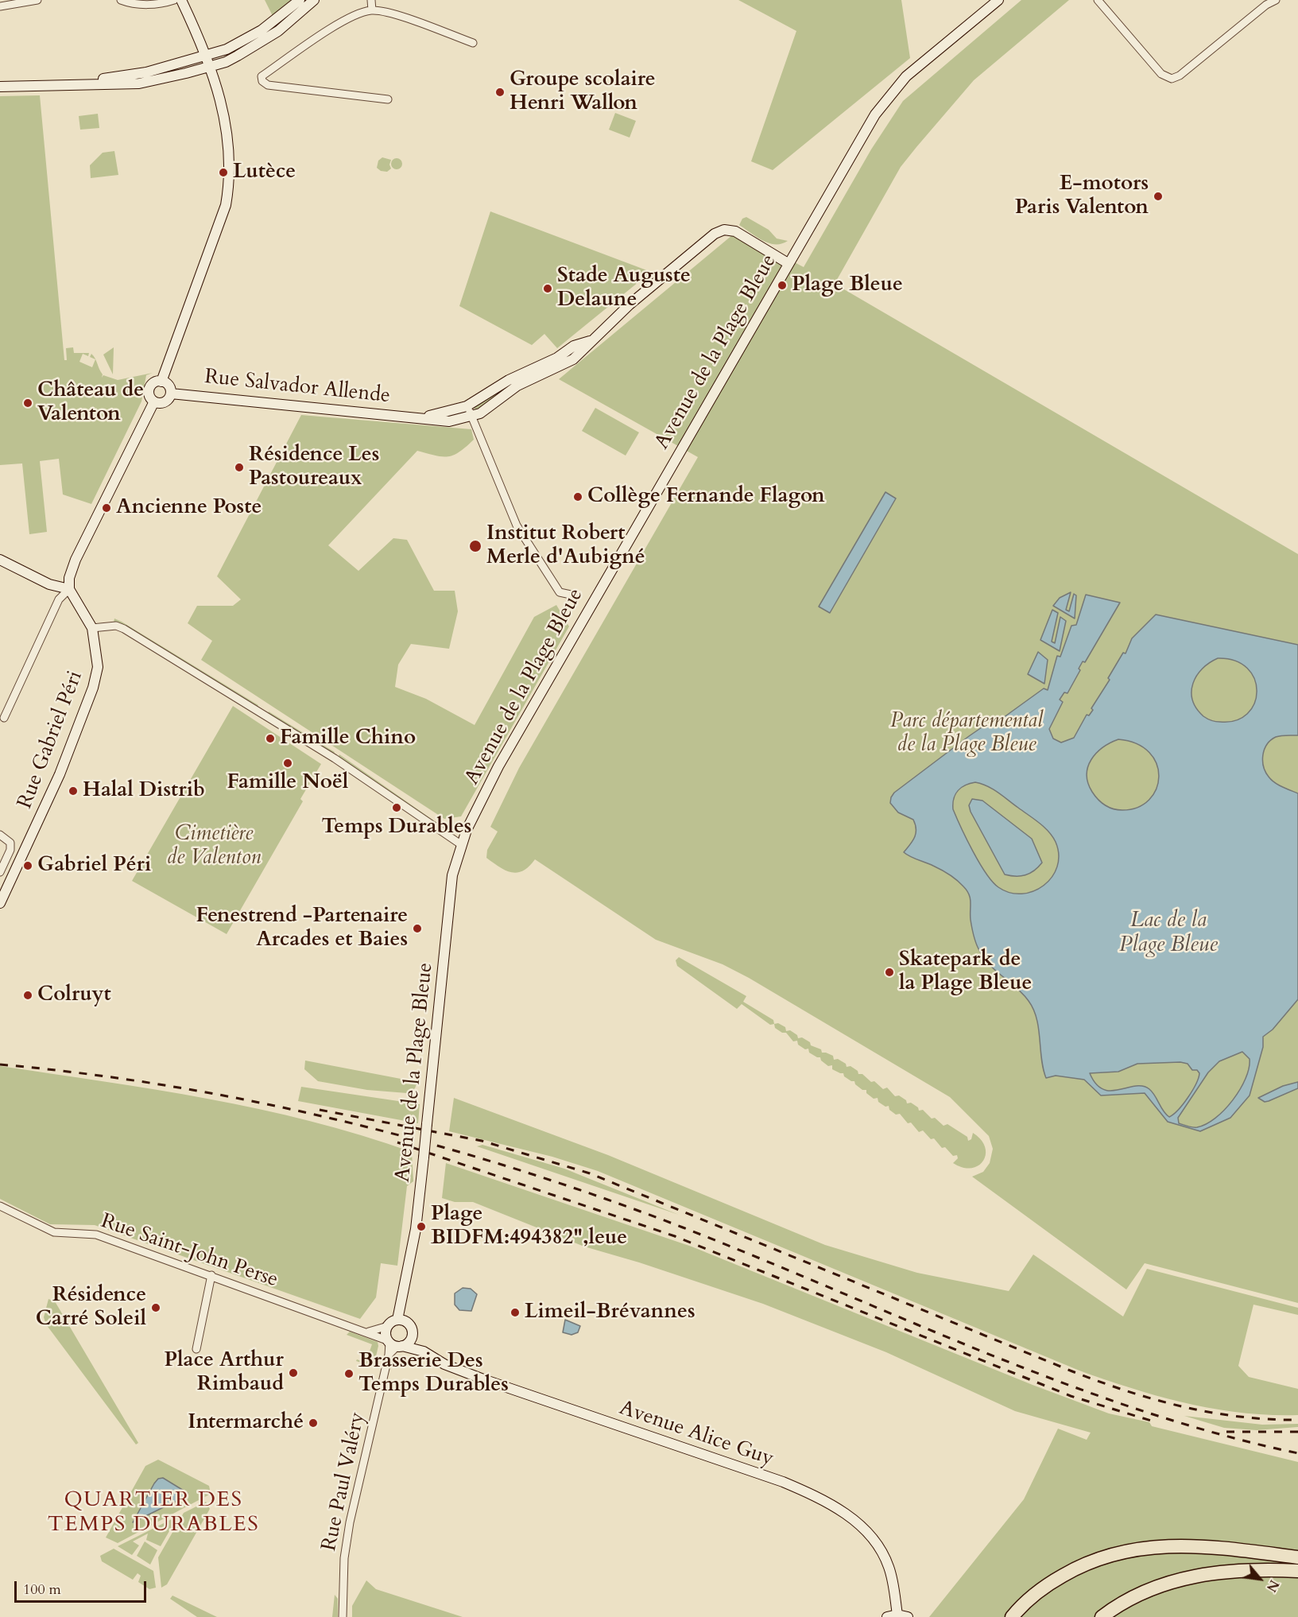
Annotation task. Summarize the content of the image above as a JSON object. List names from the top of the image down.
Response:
{
  "streets": {
    "main road": [
      "Avenue de la Plage Bleue",
      "Rue Salvador Allende",
      "Rue Gabriel Péri",
      "Avenue Alice Guy"
    ],
    "street": ["Rue Saint-John Perse", "Rue Paul Valéry"]
  },
  "crossings": [
    ["Avenue de la Plage Bleue", "Rue Salvador Allende"],
    ["Avenue de la Plage Bleue", "Rue Saint-John Perse"],
    ["Avenue de la Plage Bleue", "Avenue Alice Guy"],
    ["Avenue de la Plage Bleue", "Rue Paul Valéry"],
    ["Rue Saint-John Perse", "Avenue Alice Guy"],
    ["Rue Saint-John Perse", "Rue Paul Valéry"],
    ["Avenue Alice Guy", "Rue Paul Valéry"]
  ],
  "districts": ["QUARTIER DES TEMPS DURABLES"],
  "water": ["Lac de la Plage Bleue"],
  "parks": ["Parc départemental de la Plage Bleue", "Cimetière de Valenton"],
  "places": [
    "Groupe scolaire Henri Wallon",
    "Lutèce",
    "E-motors Paris Valenton",
    "Plage Bleue",
    "Stade Auguste Delaune",
    "Château de Valenton",
    "Résidence Les Pastoureaux",
    "Collège Fernande Flagon",
    "Ancienne Poste",
    "Institut Robert Merle d'Aubigné",
    "Famille Chino",
    "Famille Noël",
    "Halal Distrib",
    "Temps Durables",
    "Gabriel Péri",
    "Fenestrend -Partenaire Arcades et Baies",
    "Skatepark de la Plage Bleue",
    "Colruyt",
    "Plage BIDFM:494382\",leue",
    "Résidence Carré Soleil",
    "Limeil-Brévannes",
    "Place Arthur Rimbaud",
    "Brasserie Des Temps Durables",
    "Intermarché"
  ],
  "scale_bar": "100 m",
  "north": "bottom right"
}
